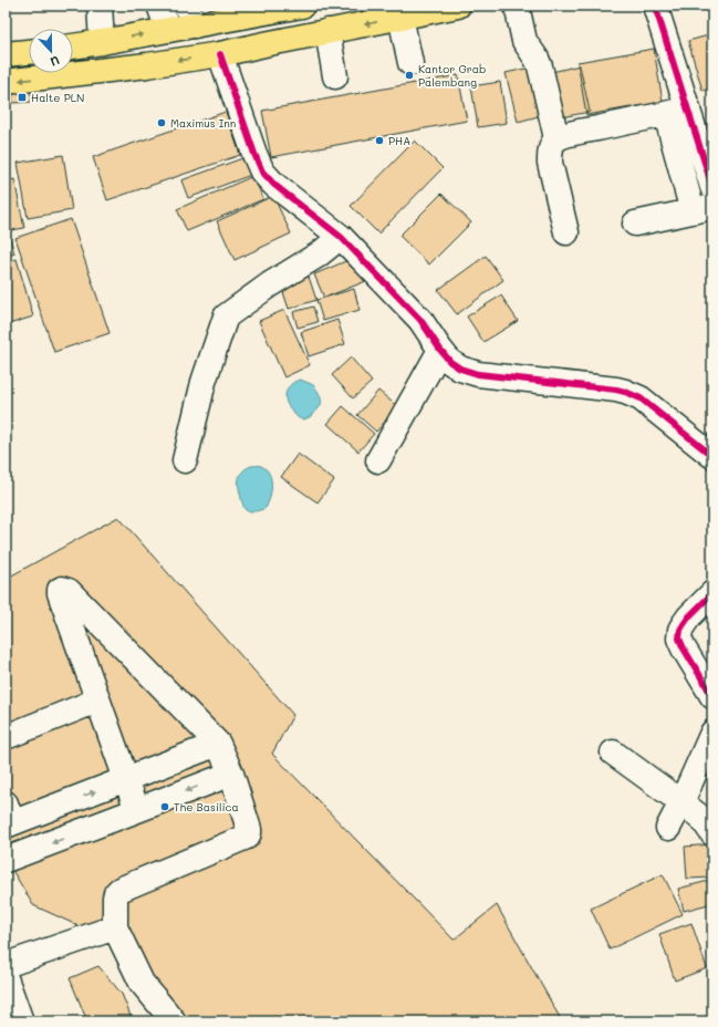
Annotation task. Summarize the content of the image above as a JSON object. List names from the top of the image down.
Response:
{
  "places": {
    "other": [
      "Kantor Grab Palembang",
      "Maximus Inn",
      "PHA",
      "The Basilica"
    ],
    "transit": ["Halte PLN"]
  },
  "north": "bottom"
}
